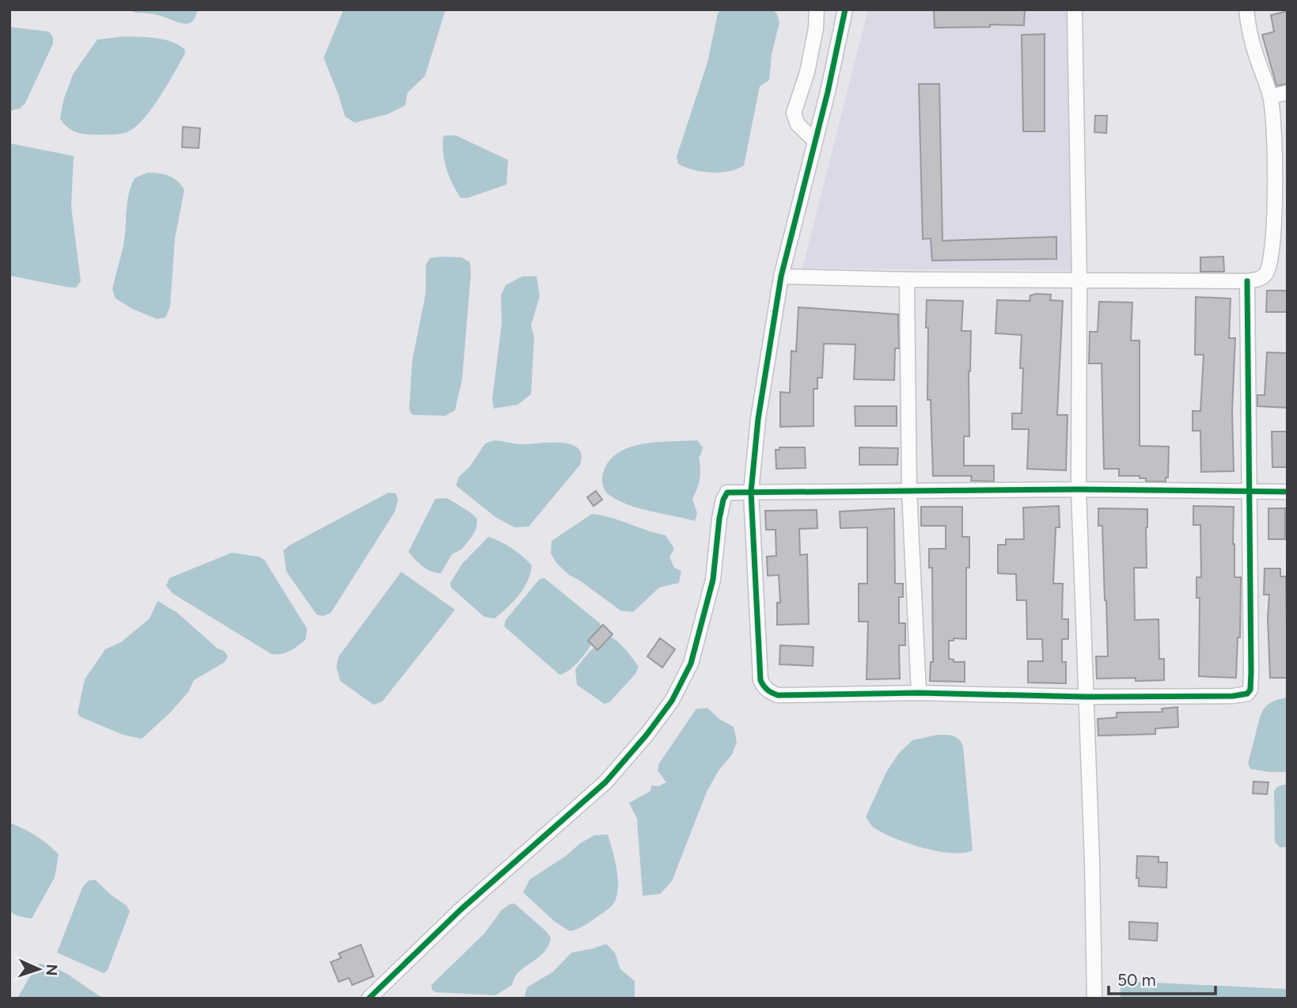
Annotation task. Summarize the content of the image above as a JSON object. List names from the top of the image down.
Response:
{
  "scale_bar": "50 m",
  "north": "right"
}
